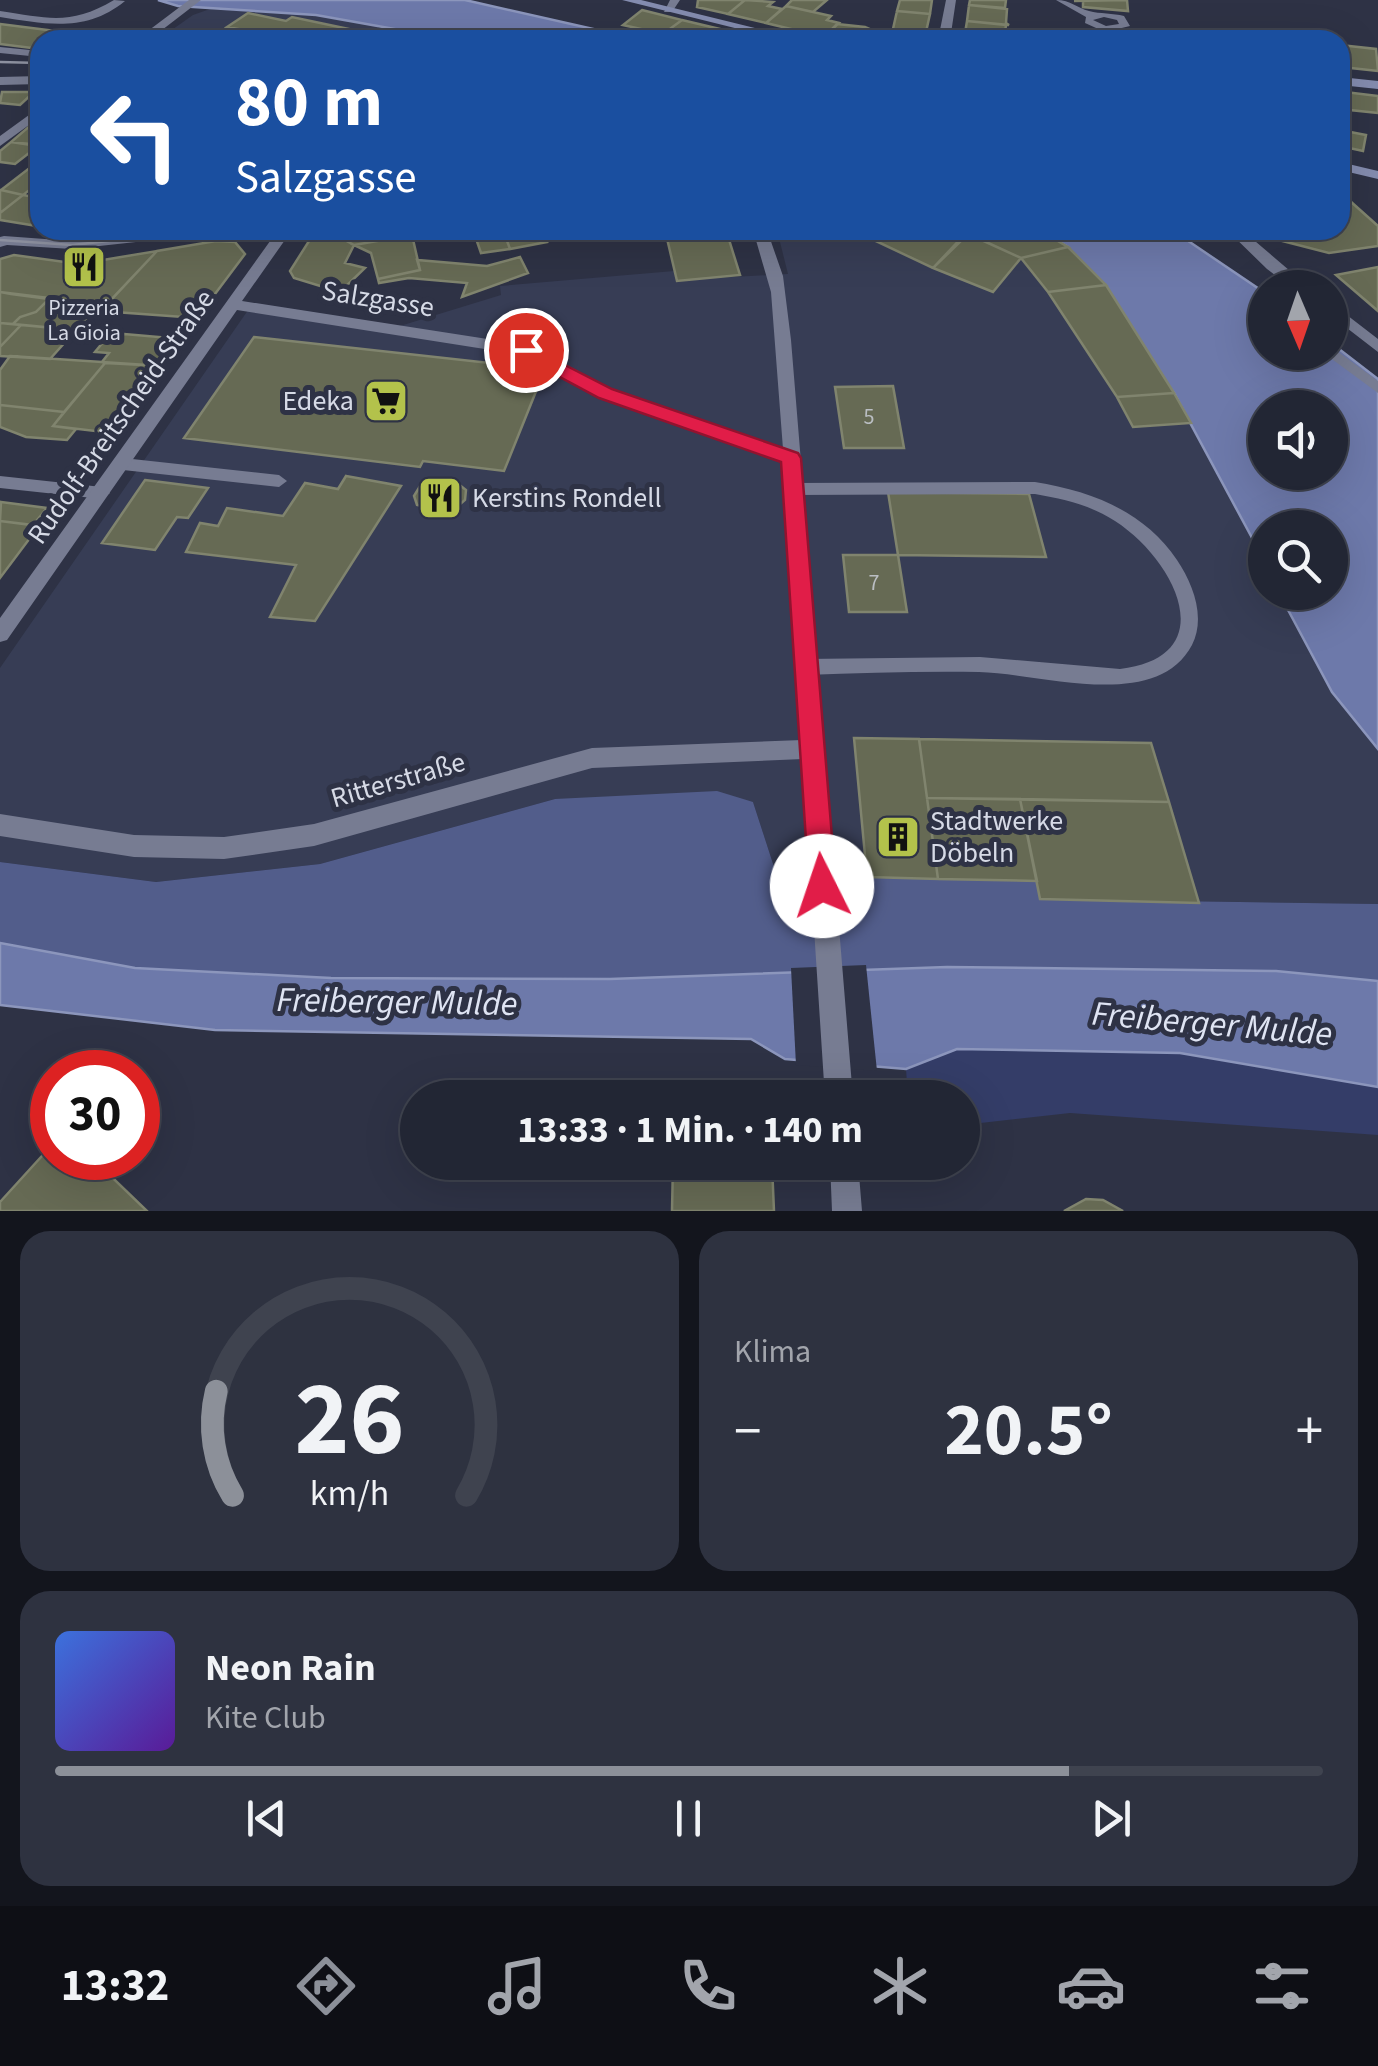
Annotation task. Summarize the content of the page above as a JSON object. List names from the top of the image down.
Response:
{
  "streets": {
    "street": ["Salzgasse", "Rudolf-Breitscheid-Straße", "Ritterstraße"]
  },
  "crossings": [
    ["Salzgasse", "Rudolf-Breitscheid-Straße"]
  ],
  "water": ["Freiberger Mulde"],
  "places": {
    "restaurant": ["Pizzeria La Gioia", "Kerstins Rondell"],
    "supermarket": ["Edeka"],
    "building": ["Stadtwerke Döbeln"]
  },
  "house_numbers": ["5", "7"],
  "north": "bottom",
  "page": {
    "turn": ["80 m", "Salzgasse"],
    "limit": "30",
    "trip": "13:33 · 1 Min. · 140 m",
    "tile": "Klima",
    "heat": ["−", "20.5°", "+"],
    "song": ["Neon Rain", "Kite Club"],
    "tabs": "13:32",
    "gauge": ["26", "km/h"]
  }
}
